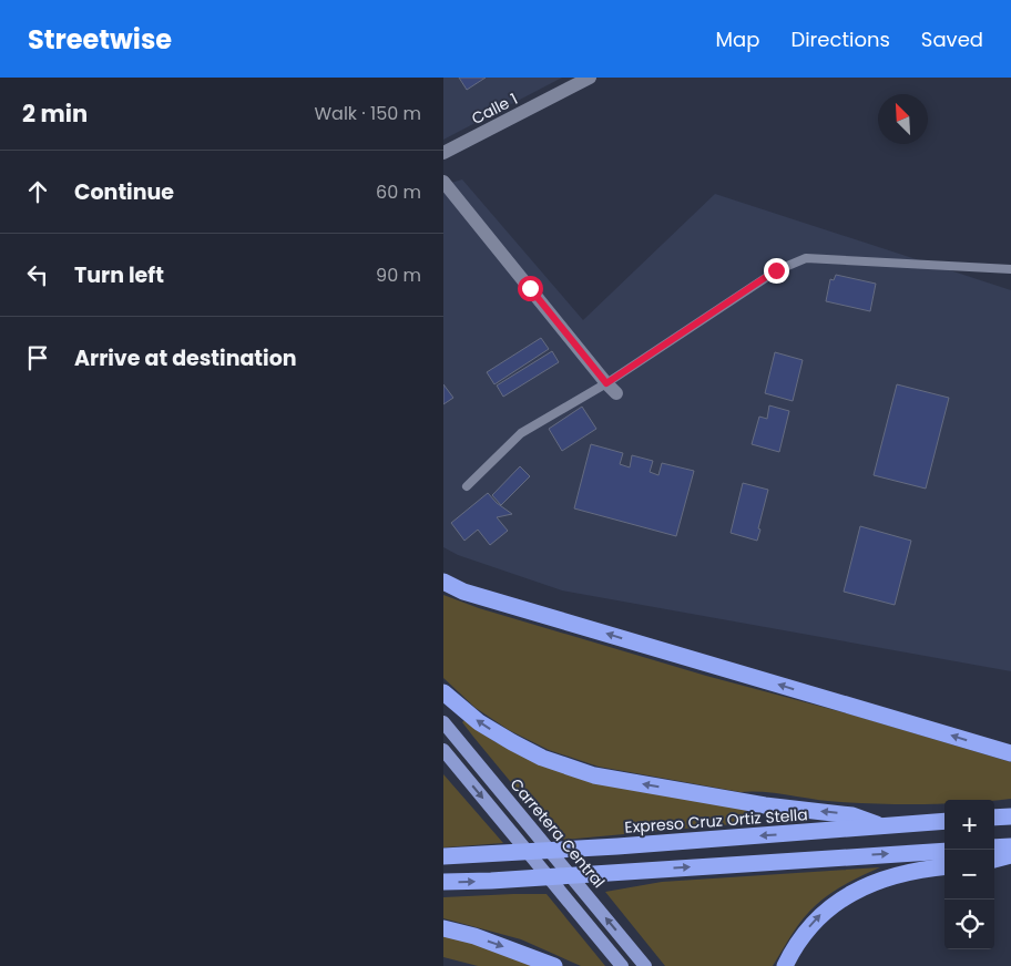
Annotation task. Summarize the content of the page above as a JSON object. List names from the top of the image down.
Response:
{
  "streets": {
    "highway": ["Expreso Cruz Ortiz Stella"],
    "main road": ["Carretera Central"],
    "street": ["Calle 1"]
  },
  "north": "top left",
  "page": {
    "header": "Streetwise",
    "nav": ["Map", "Directions", "Saved"],
    "heading": ["2 min", "Walk · 150 m"],
    "list": [
      ["Continue", "60 m"],
      ["Turn left", "90 m"],
      "Arrive at destination"
    ],
    "map_buttons": ["+", "−"]
  }
}
